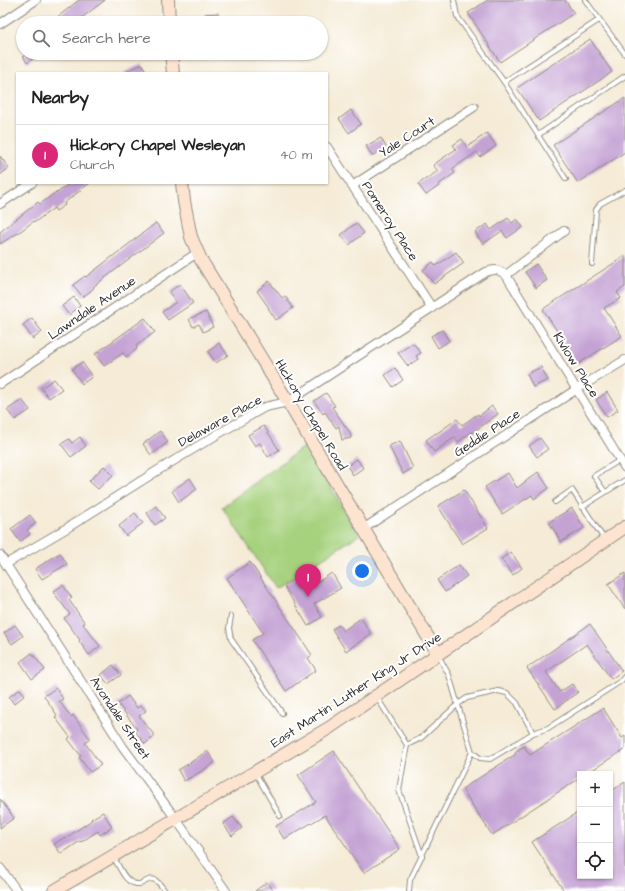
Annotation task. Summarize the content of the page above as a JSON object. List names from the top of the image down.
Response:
{
  "streets": {
    "main road": ["Hickory Chapel Road", "East Martin Luther King Jr Drive"],
    "street": [
      "Yale Court",
      "Pomeroy Place",
      "Lawndale Avenue",
      "Kivlow Place",
      "Delaware Place",
      "Geddie Place",
      "Avondale Street"
    ]
  },
  "crossings": [
    ["Yale Court", "Pomeroy Place"],
    ["Pomeroy Place", "Delaware Place"],
    ["Lawndale Avenue", "Hickory Chapel Road"],
    ["Kivlow Place", "Delaware Place"],
    ["Kivlow Place", "Geddie Place"],
    ["Hickory Chapel Road", "Delaware Place"],
    ["Hickory Chapel Road", "Geddie Place"],
    ["Hickory Chapel Road", "East Martin Luther King Jr Drive"],
    ["Delaware Place", "Avondale Street"],
    ["East Martin Luther King Jr Drive", "Avondale Street"]
  ],
  "page": {
    "search": "Search here",
    "heading": "Nearby",
    "list": [
      {
        "mark": "1",
        "name": "Hickory Chapel Wesleyan",
        "note": "Church",
        "value": "40 m"
      }
    ],
    "pins": "1",
    "map_buttons": ["+", "−"]
  }
}
